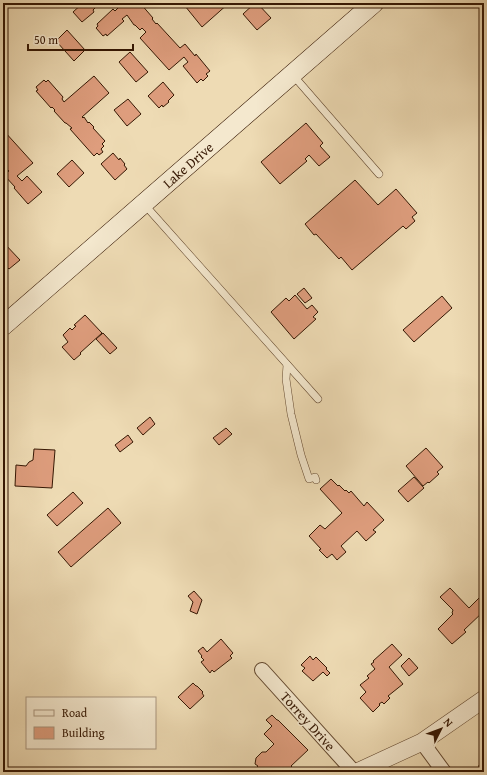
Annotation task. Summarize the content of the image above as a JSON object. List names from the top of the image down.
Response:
{
  "streets": {
    "main road": ["Lake Drive"],
    "street": ["Torrey Drive"]
  },
  "legend": ["Road", "Building"],
  "scale_bar": "50 m",
  "north": "top right"
}
